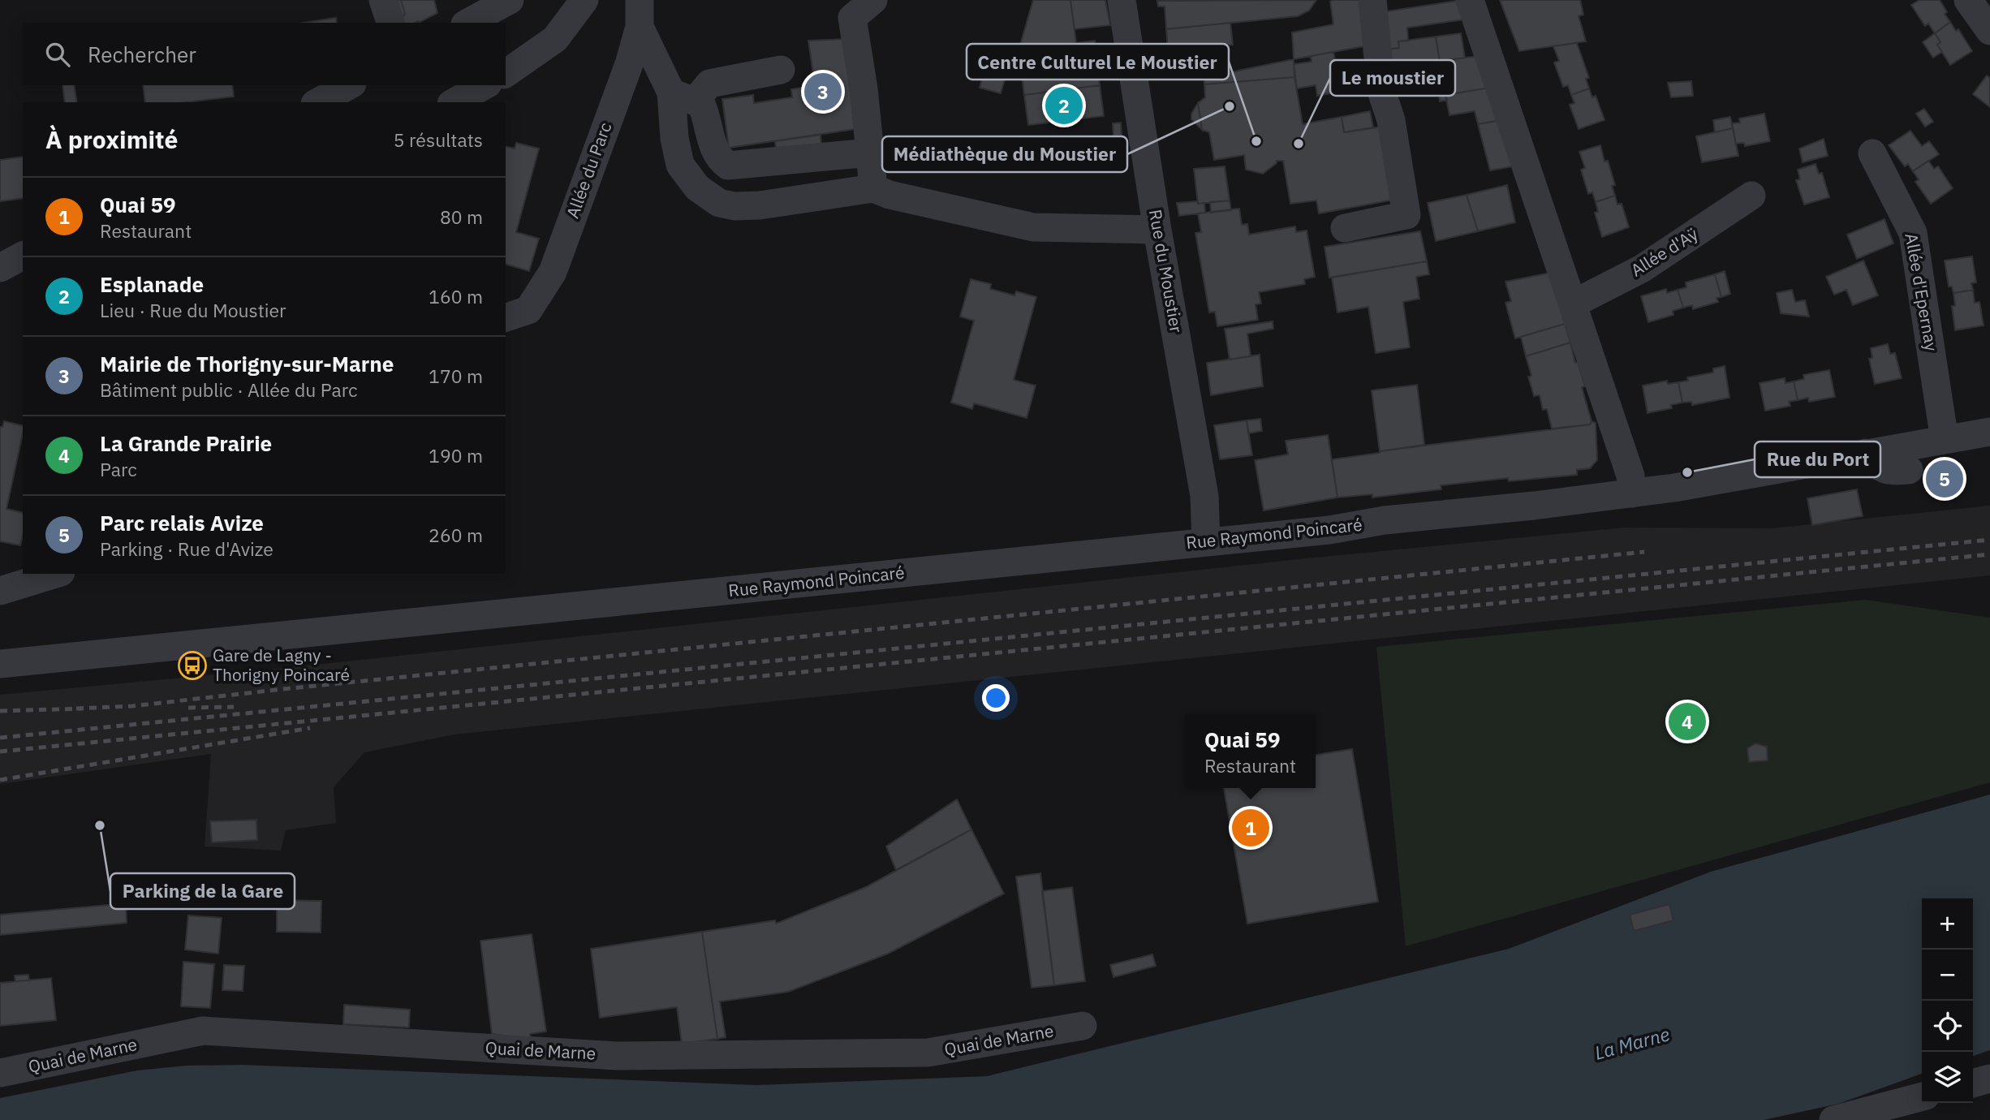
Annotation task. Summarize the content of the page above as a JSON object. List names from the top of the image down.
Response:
{
  "streets": {
    "street": [
      "Allée du Parc",
      "Allée d'Aÿ",
      "Rue du Moustier",
      "Allée d'Epernay",
      "Rue Raymond Poincaré",
      "Quai de Marne"
    ]
  },
  "crossings": [
    ["Rue du Moustier", "Rue Raymond Poincaré"],
    ["Allée d'Epernay", "Rue Raymond Poincaré"]
  ],
  "water": ["La Marne"],
  "places": {
    "other": [
      "Médiathèque du Moustier",
      "Centre Culturel Le Moustier",
      "Le moustier",
      "Rue du Port",
      "Parking de la Gare"
    ],
    "bus stop": ["Gare de Lagny - Thorigny Poincaré"]
  },
  "page": {
    "search": "Rechercher",
    "pins": [
      "3",
      "2",
      "5",
      "4",
      "1"
    ],
    "heading": ["À proximité", "5 résultats"],
    "list": [
      {
        "mark": "1",
        "name": "Quai 59",
        "note": "Restaurant",
        "value": "80 m"
      },
      {
        "mark": "2",
        "name": "Esplanade",
        "note": "Lieu · Rue du Moustier",
        "value": "160 m"
      },
      {
        "mark": "3",
        "name": "Mairie de Thorigny-sur-Marne",
        "note": "Bâtiment public · Allée du Parc",
        "value": "170 m"
      },
      {
        "mark": "4",
        "name": "La Grande Prairie",
        "note": "Parc",
        "value": "190 m"
      },
      {
        "mark": "5",
        "name": "Parc relais Avize",
        "note": "Parking · Rue d'Avize",
        "value": "260 m"
      }
    ],
    "popup": ["Quai 59", "Restaurant"],
    "map_buttons": ["+", "−"]
  }
}
